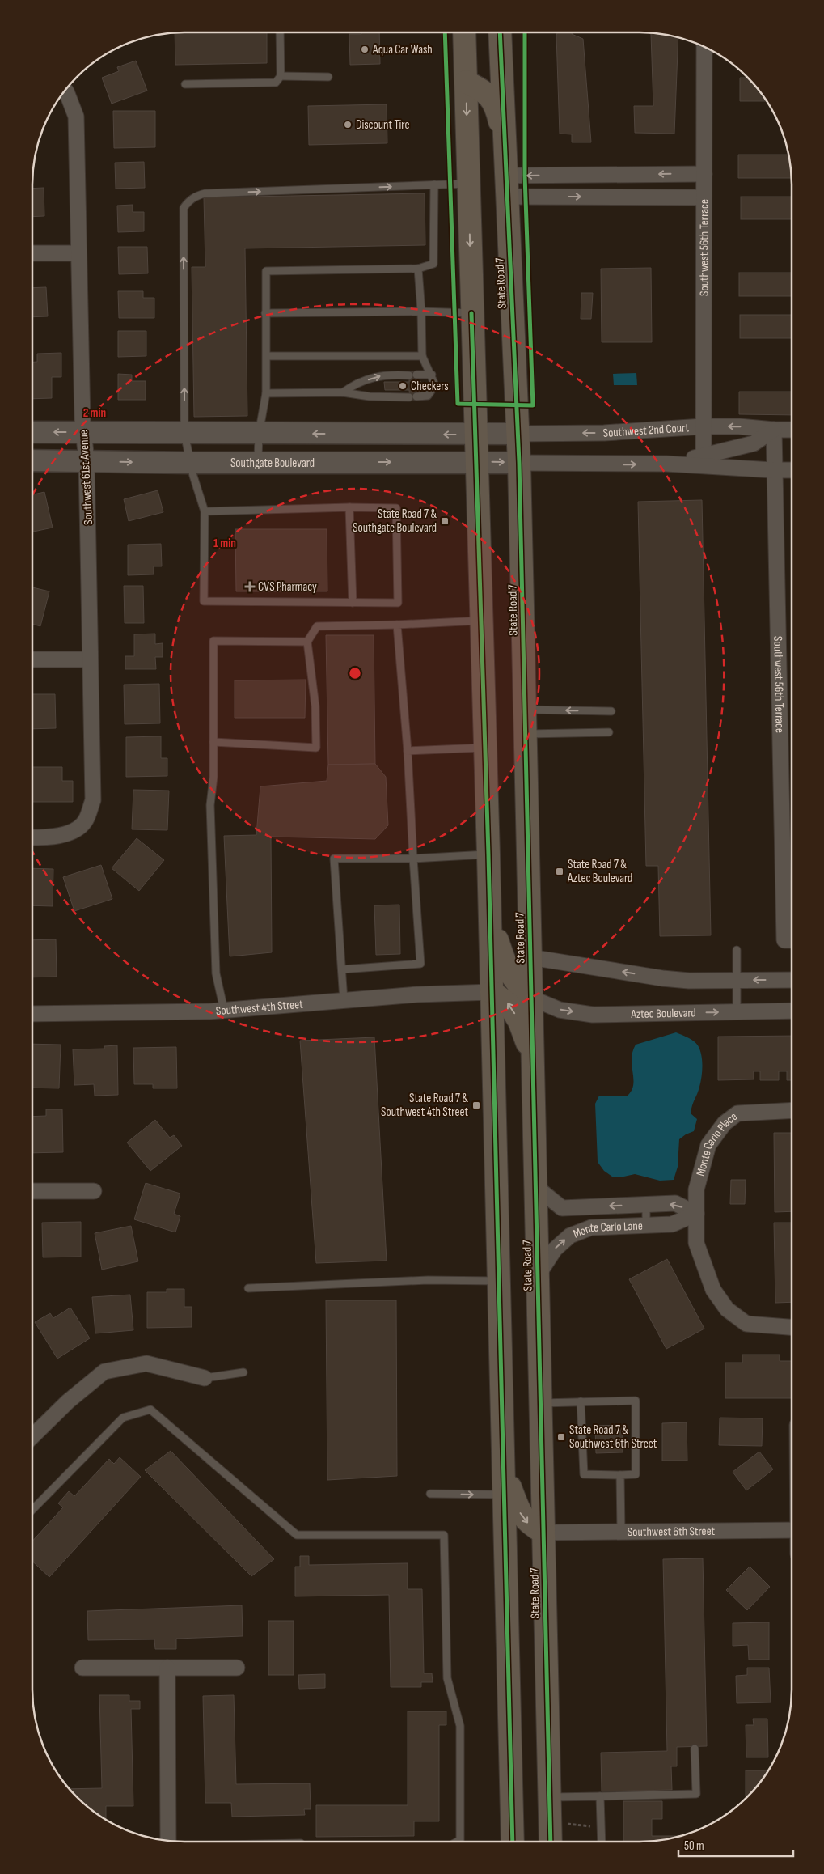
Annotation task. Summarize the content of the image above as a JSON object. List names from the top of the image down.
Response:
{
  "streets": {
    "main road": ["State Road 7", "Southgate Boulevard"],
    "street": [
      "Southwest 56th Terrace",
      "Southwest 2nd Court",
      "Southwest 61st Avenue",
      "Southwest 4th Street",
      "Aztec Boulevard",
      "Monte Carlo Place",
      "Monte Carlo Lane",
      "Southwest 6th Street"
    ]
  },
  "crossings": [
    ["Southwest 56th Terrace", "Southwest 2nd Court"],
    ["State Road 7", "Southwest 2nd Court"],
    ["State Road 7", "Southgate Boulevard"],
    ["State Road 7", "Aztec Boulevard"],
    ["State Road 7", "Monte Carlo Lane"],
    ["State Road 7", "Southwest 6th Street"],
    ["Southgate Boulevard", "Southwest 61st Avenue"],
    ["Monte Carlo Place", "Monte Carlo Lane"]
  ],
  "places": {
    "other": ["Aqua Car Wash", "Discount Tire", "Checkers"],
    "transit": [
      "State Road 7 & Southgate Boulevard",
      "State Road 7 & Aztec Boulevard",
      "State Road 7 & Southwest 4th Street",
      "State Road 7 & Southwest 6th Street"
    ],
    "health": ["CVS Pharmacy"]
  },
  "scale_bar": "50 m",
  "rings": ["2 min", "1 min"]
}
